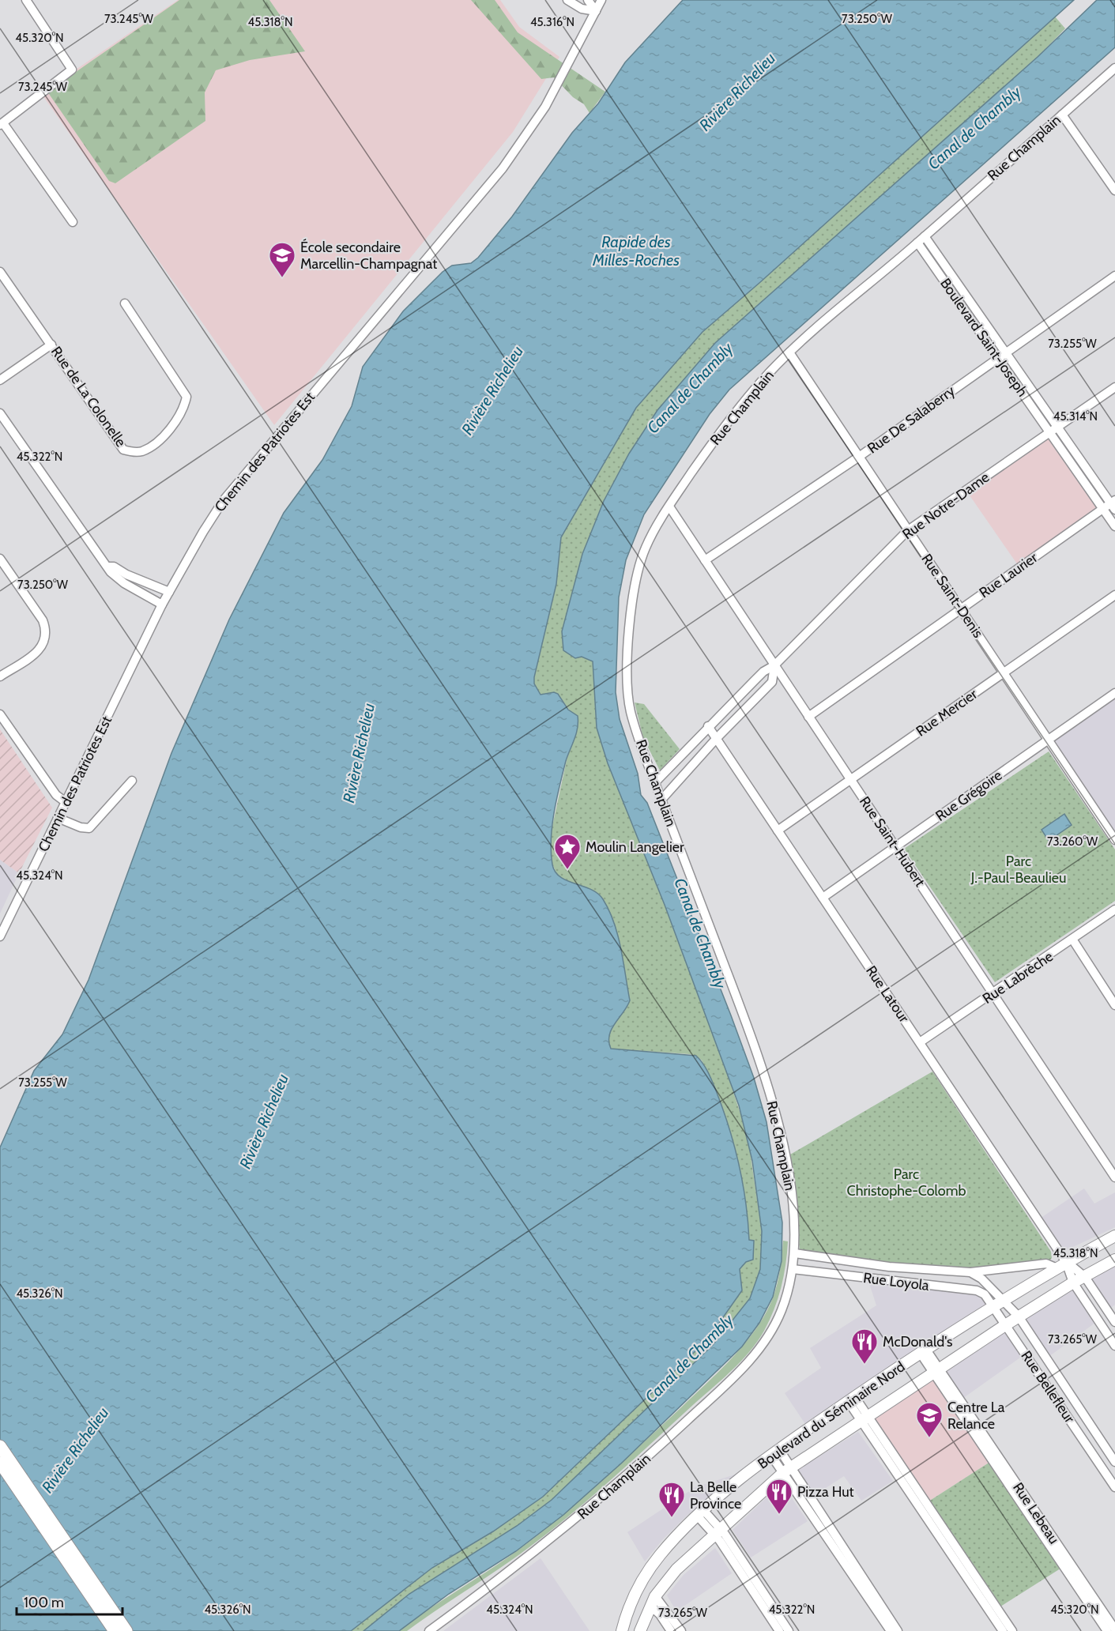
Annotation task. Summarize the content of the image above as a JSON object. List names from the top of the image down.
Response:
{
  "streets": {
    "main road": ["Boulevard du Séminaire Nord"],
    "street": [
      "Rue Champlain",
      "Boulevard Saint-Joseph",
      "Rue de La Colonelle",
      "Rue De Salaberry",
      "Chemin des Patriotes Est",
      "Rue Notre-Dame",
      "Rue Laurier",
      "Rue Saint-Denis",
      "Rue Mercier",
      "Rue Grégoire",
      "Rue Saint-Hubert",
      "Rue Labrèche",
      "Rue Latour",
      "Rue Loyola",
      "Rue Bellefleur",
      "Rue Lebeau"
    ]
  },
  "crossings": [
    ["Rue Champlain", "Boulevard Saint-Joseph"],
    ["Rue Champlain", "Rue Notre-Dame"],
    ["Rue Champlain", "Rue Saint-Denis"],
    ["Rue Champlain", "Rue Saint-Hubert"],
    ["Rue Champlain", "Rue Loyola"],
    ["Boulevard Saint-Joseph", "Rue De Salaberry"],
    ["Boulevard Saint-Joseph", "Rue Notre-Dame"],
    ["Boulevard Saint-Joseph", "Rue Laurier"],
    ["Rue De Salaberry", "Rue Saint-Denis"],
    ["Rue De Salaberry", "Rue Saint-Hubert"],
    ["Rue Notre-Dame", "Rue Saint-Denis"],
    ["Rue Notre-Dame", "Rue Saint-Hubert"],
    ["Rue Notre-Dame", "Rue Latour"],
    ["Rue Laurier", "Rue Saint-Denis"],
    ["Rue Laurier", "Rue Saint-Hubert"],
    ["Rue Saint-Denis", "Rue Mercier"],
    ["Rue Saint-Denis", "Rue Grégoire"],
    ["Rue Mercier", "Rue Saint-Hubert"],
    ["Rue Mercier", "Rue Latour"],
    ["Rue Grégoire", "Rue Saint-Hubert"],
    ["Rue Grégoire", "Rue Latour"],
    ["Rue Saint-Hubert", "Rue Labrèche"],
    ["Rue Labrèche", "Rue Latour"],
    ["Rue Latour", "Rue Loyola"],
    ["Rue Latour", "Boulevard du Séminaire Nord"],
    ["Rue Loyola", "Rue Bellefleur"],
    ["Rue Loyola", "Boulevard du Séminaire Nord"],
    ["Rue Bellefleur", "Boulevard du Séminaire Nord"],
    ["Boulevard du Séminaire Nord", "Rue Lebeau"]
  ],
  "water": ["Rivière Richelieu", "Canal de Chambly", "Rapide des Milles-Roches"],
  "parks": ["Parc J.-Paul-Beaulieu", "Parc Christophe-Colomb"],
  "places": {
    "school or university": ["École secondaire Marcellin-Champagnat", "Centre La Relance"],
    "place": ["Moulin Langelier"],
    "restaurant": ["McDonald's", "Pizza Hut", "La Belle Province"]
  },
  "scale_bar": "100 m",
  "coordinates": [
    "73.245°W",
    "73.250°W",
    "45.318°N",
    "45.316°N",
    "45.320°N",
    "73.255°W",
    "45.314°N",
    "45.322°N",
    "73.260°W",
    "45.324°N",
    "45.326°N",
    "73.265°W"
  ]
}
